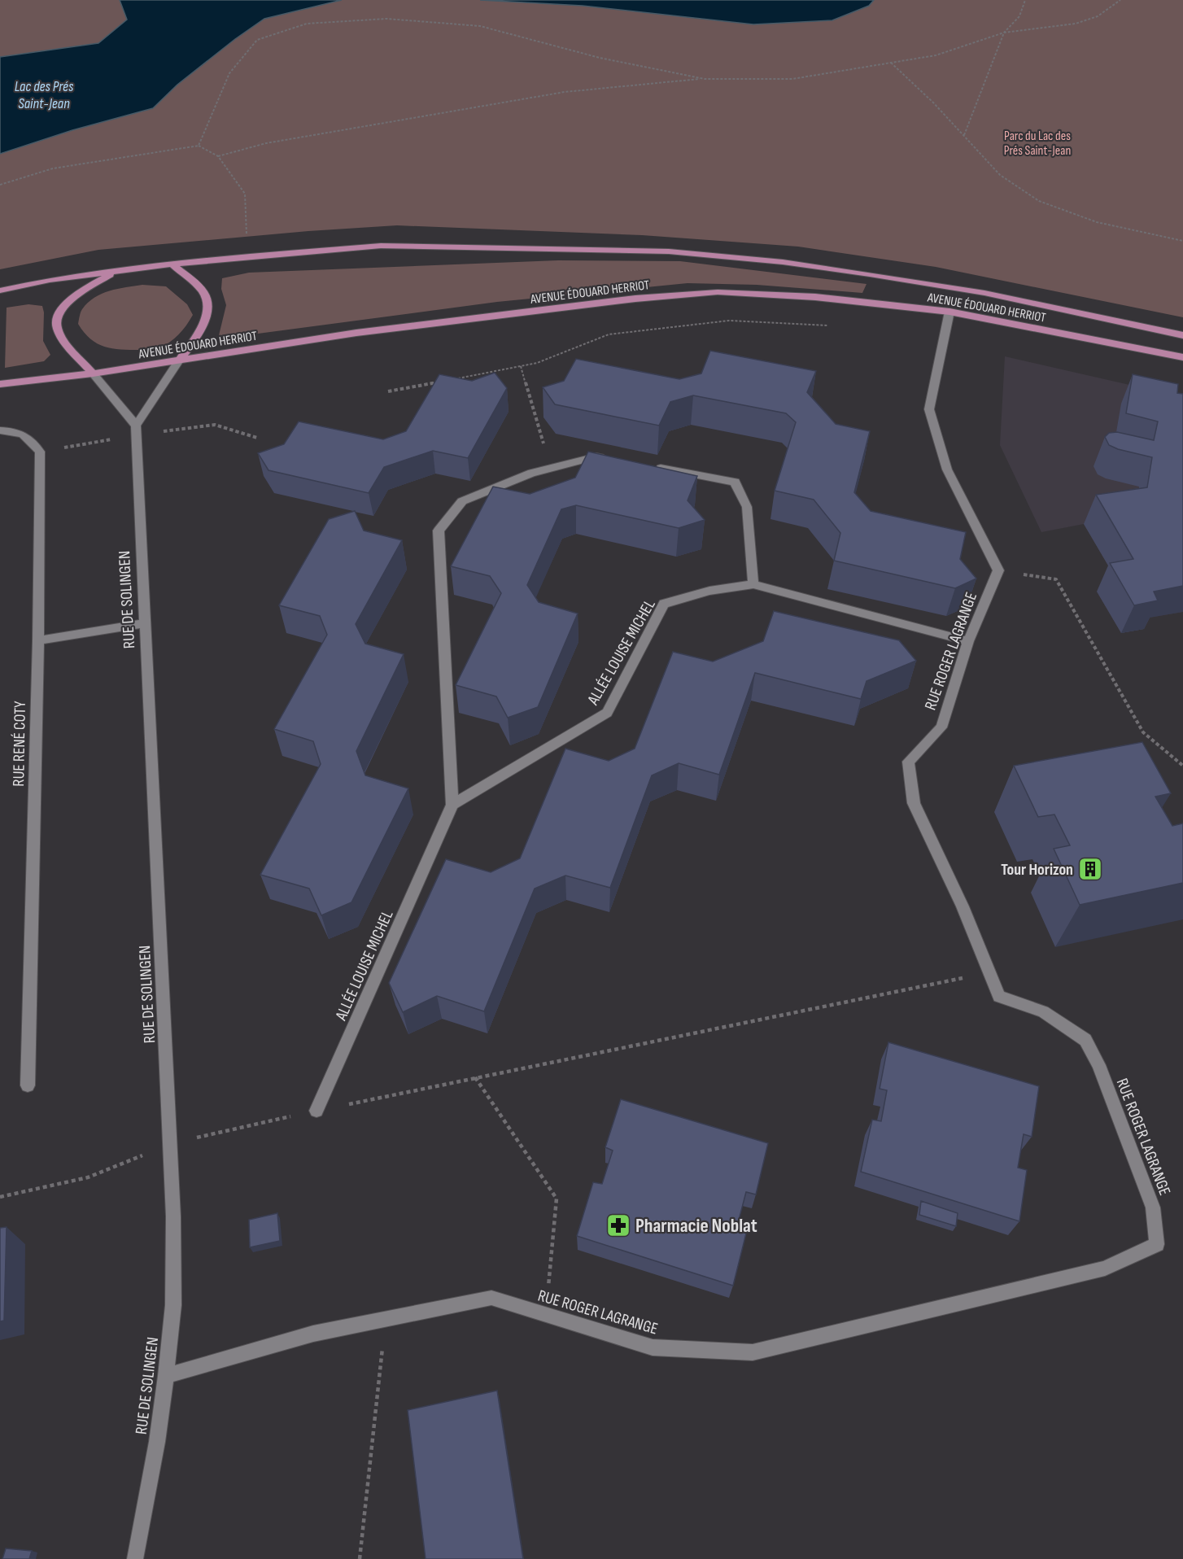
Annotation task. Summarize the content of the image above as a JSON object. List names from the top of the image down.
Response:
{
  "streets": {
    "main road": ["AVENUE ÉDOUARD HERRIOT"],
    "street": [
      "RUE DE SOLINGEN",
      "RUE ROGER LAGRANGE",
      "ALLÉE LOUISE MICHEL",
      "RUE RENÉ COTY"
    ]
  },
  "crossings": [
    ["RUE DE SOLINGEN", "RUE ROGER LAGRANGE"]
  ],
  "water": ["Lac des Prés Saint-Jean"],
  "parks": ["Parc du Lac des Prés Saint-Jean"],
  "places": {
    "building": ["Tour Horizon"],
    "pharmacy": ["Pharmacie Noblat"]
  }
}
